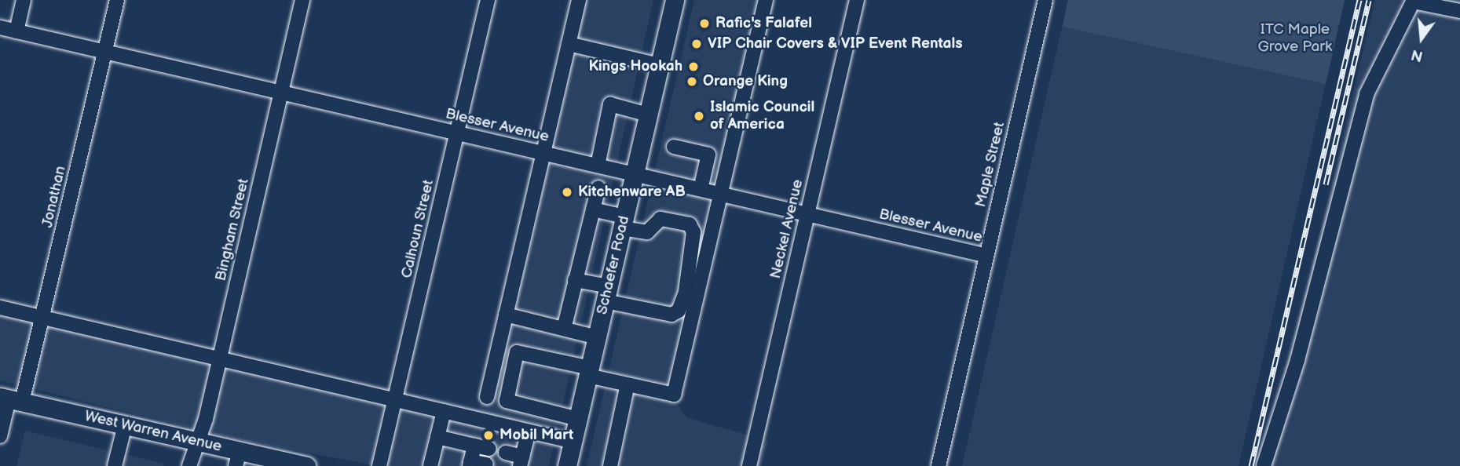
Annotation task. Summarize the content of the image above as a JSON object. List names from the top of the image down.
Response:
{
  "streets": {
    "main road": ["Schaefer Road", "West Warren Avenue"],
    "street": [
      "Blesser Avenue",
      "Maple Street",
      "Jonathan",
      "Calhoun Street",
      "Neckel Avenue",
      "Bingham Street"
    ]
  },
  "crossings": [
    ["Blesser Avenue", "Maple Street"],
    ["Blesser Avenue", "Jonathan"],
    ["Blesser Avenue", "Calhoun Street"],
    ["Blesser Avenue", "Neckel Avenue"],
    ["Blesser Avenue", "Bingham Street"],
    ["Blesser Avenue", "Schaefer Road"],
    ["Jonathan", "West Warren Avenue"],
    ["Bingham Street", "West Warren Avenue"]
  ],
  "parks": ["ITC Maple Grove Park"],
  "places": [
    "Rafic's Falafel",
    "VIP Chair Covers & VIP Event Rentals",
    "Kings Hookah",
    "Orange King",
    "Islamic Council of America",
    "Kitchenware AB",
    "Mobil Mart"
  ],
  "north": "bottom"
}
